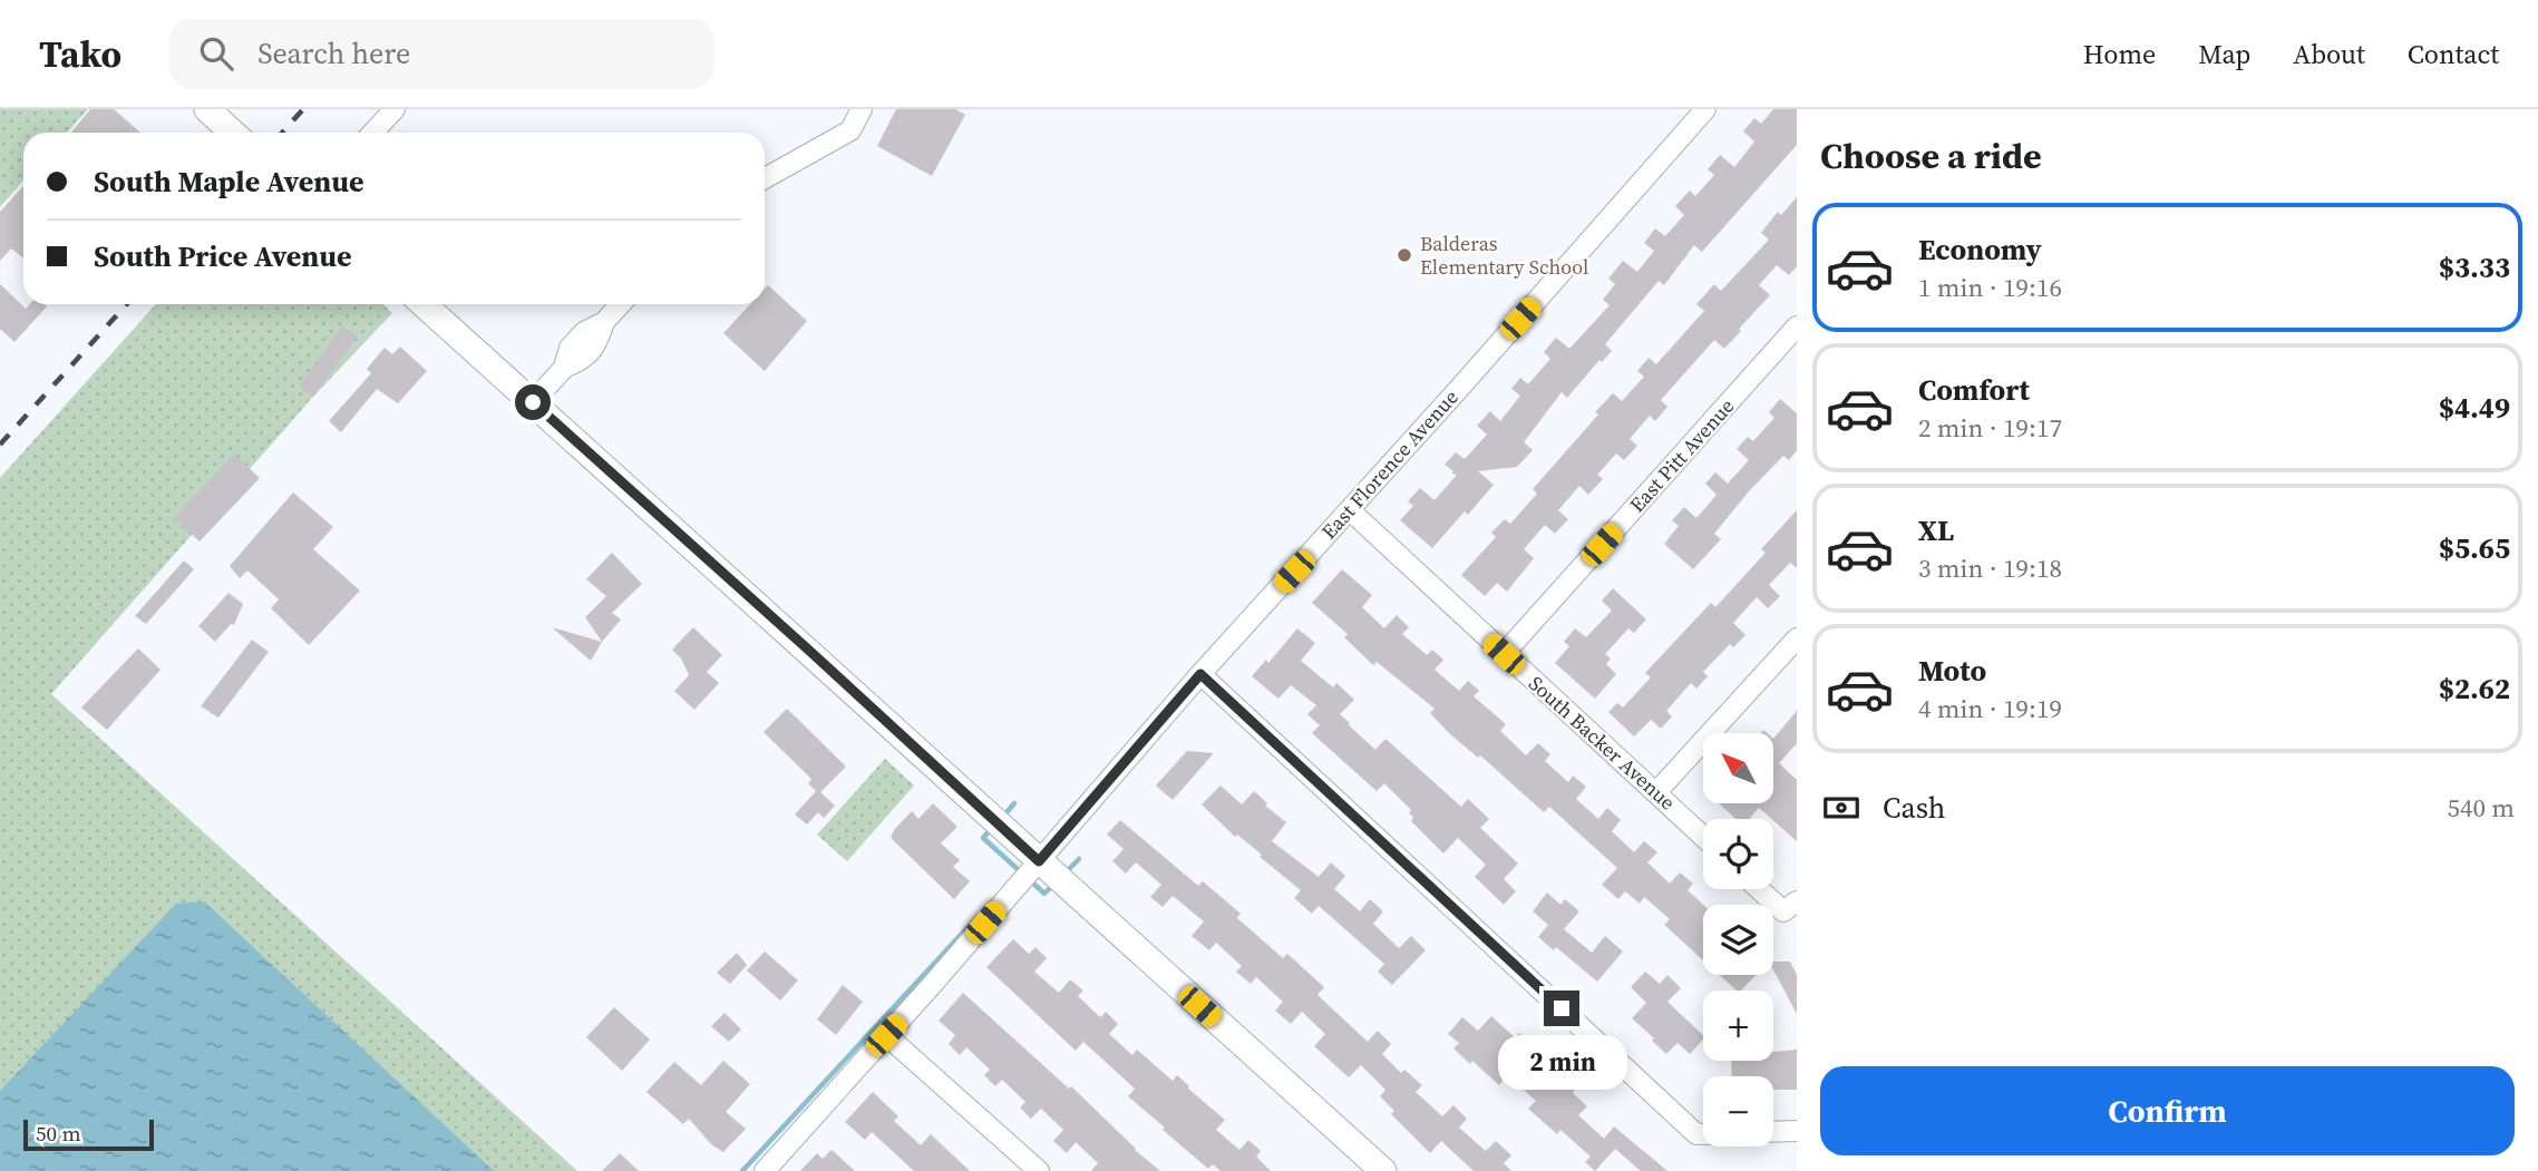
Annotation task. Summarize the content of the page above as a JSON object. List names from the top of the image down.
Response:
{
  "streets": {
    "street": ["East Pitt Avenue", "East Florence Avenue", "South Backer Avenue"]
  },
  "crossings": [
    ["East Pitt Avenue", "South Backer Avenue"],
    ["East Florence Avenue", "South Backer Avenue"]
  ],
  "places": ["Balderas Elementary School"],
  "scale_bar": "50 m",
  "north": "top left",
  "page": {
    "header": "Tako",
    "search": "Search here",
    "nav": [
      "Home",
      "Map",
      "About",
      "Contact"
    ],
    "heading": "Choose a ride",
    "banner": ["South Maple Avenue", "South Price Avenue"],
    "list": [
      {
        "name": "Economy",
        "note": "1 min · 19:16",
        "value": "$3.33"
      },
      {
        "name": "Comfort",
        "note": "2 min · 19:17",
        "value": "$4.49"
      },
      {
        "name": "XL",
        "note": "3 min · 19:18",
        "value": "$5.65"
      },
      {
        "name": "Moto",
        "note": "4 min · 19:19",
        "value": "$2.62"
      }
    ],
    "map_buttons": ["+", "−"],
    "pay": ["Cash", "540 m"],
    "bubble": "2 min",
    "buttons": "Confirm",
    "scale": "50 m"
  }
}
